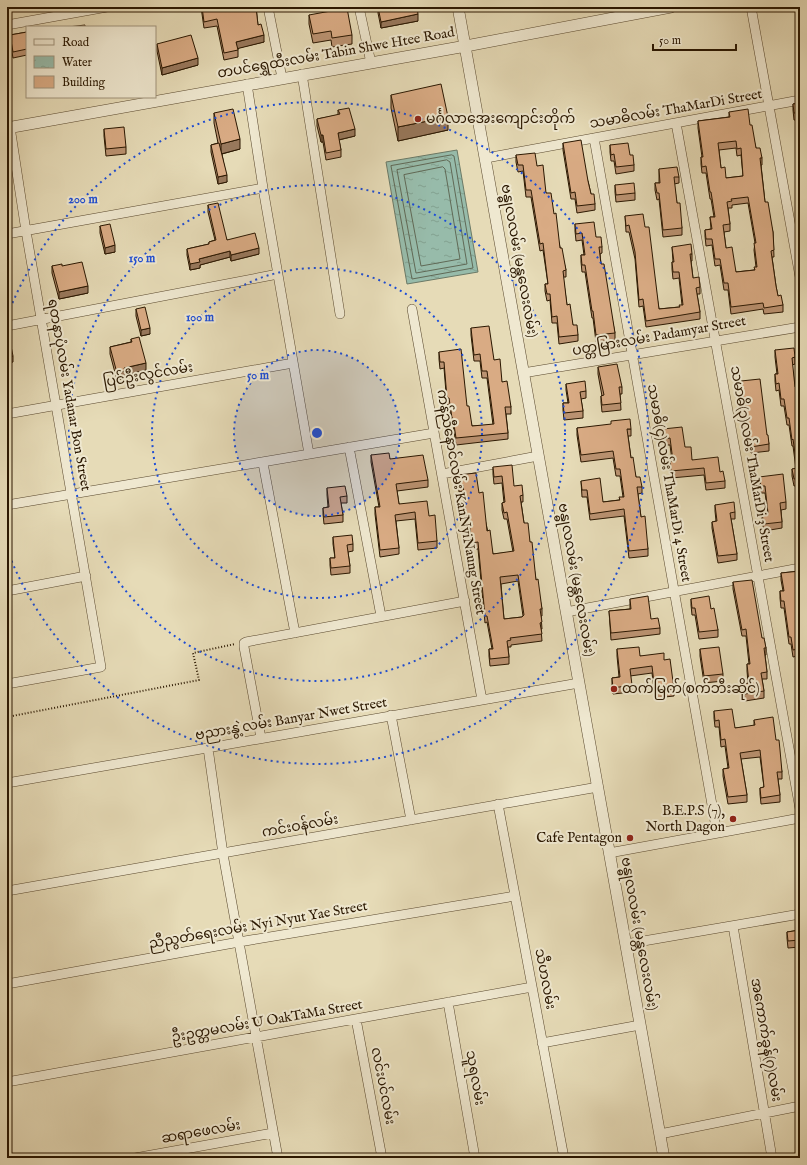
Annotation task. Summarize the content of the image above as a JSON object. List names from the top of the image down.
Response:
{
  "streets": {
    "street": [
      "တပင်ရွှေထီးလမ်း Tabin Shwe Htee Road",
      "သမာဓိလမ်း ThaMarDi Street",
      "ဗန္ဓုလလမ်း (မန္တလေးလမ်း)",
      "ပတ္တမြားလမ်း Padamyar Street",
      "ပြင်ဦးလွင်လမ်း",
      "ရတနာပုံလမ်း Yadanar Bon Street",
      "သမာဓိ(၃)လမ်း ThaMarDi 3 Street",
      "သမာဓိ(၄)လမ်း ThaMarDi 4 Street",
      "ကန်ညီနောင်လမ်း KanNyiNaung Street",
      "ဗညားနွဲ့လမ်း Banyar Nwet Street",
      "ကင်းဝန်လမ်း",
      "ညီညွတ်ရေးလမ်း Nyi Nyut Yae Street",
      "သီဟလမ်း",
      "ဦးဥတ္တမလမ်း U OakTaMa Street",
      "အကောက်ခွန်(၇)လမ်း",
      "သူရလမ်း",
      "လင်းပင်လမ်း",
      "ဆရာဖေလမ်း"
    ]
  },
  "crossings": [
    ["တပင်ရွှေထီးလမ်း Tabin Shwe Htee Road", "ဗန္ဓုလလမ်း (မန္တလေးလမ်း)"],
    ["တပင်ရွှေထီးလမ်း Tabin Shwe Htee Road", "ရတနာပုံလမ်း Yadanar Bon Street"],
    ["သမာဓိလမ်း ThaMarDi Street", "ဗန္ဓုလလမ်း (မန္တလေးလမ်း)"],
    ["သမာဓိလမ်း ThaMarDi Street", "သမာဓိ(၃)လမ်း ThaMarDi 3 Street"],
    ["သမာဓိလမ်း ThaMarDi Street", "သမာဓိ(၄)လမ်း ThaMarDi 4 Street"],
    ["ဗန္ဓုလလမ်း (မန္တလေးလမ်း)", "ပတ္တမြားလမ်း Padamyar Street"],
    ["ဗန္ဓုလလမ်း (မန္တလေးလမ်း)", "ဗညားနွဲ့လမ်း Banyar Nwet Street"],
    ["ဗန္ဓုလလမ်း (မန္တလေးလမ်း)", "ကင်းဝန်လမ်း"],
    ["ပတ္တမြားလမ်း Padamyar Street", "သမာဓိ(၃)လမ်း ThaMarDi 3 Street"],
    ["ပတ္တမြားလမ်း Padamyar Street", "သမာဓိ(၄)လမ်း ThaMarDi 4 Street"],
    ["ပြင်ဦးလွင်လမ်း", "ရတနာပုံလမ်း Yadanar Bon Street"],
    ["ကန်ညီနောင်လမ်း KanNyiNaung Street", "ဗညားနွဲ့လမ်း Banyar Nwet Street"],
    ["ကင်းဝန်လမ်း", "သီဟလမ်း"],
    ["ညီညွတ်ရေးလမ်း Nyi Nyut Yae Street", "သီဟလမ်း"],
    ["သီဟလမ်း", "ဦးဥတ္တမလမ်း U OakTaMa Street"],
    ["ဦးဥတ္တမလမ်း U OakTaMa Street", "သူရလမ်း"],
    ["ဦးဥတ္တမလမ်း U OakTaMa Street", "လင်းပင်လမ်း"]
  ],
  "places": [
    "မင်္ဂလာအေးကျောင်းတိုက်",
    "ထက်မြက်(စက်ဘီးဆိုင်)",
    "B.E.P.S (7), North Dagon",
    "Cafe Pentagon"
  ],
  "legend": ["Road", "Water", "Building"],
  "scale_bar": "50 m",
  "rings": [
    "200 m",
    "150 m",
    "100 m",
    "50 m"
  ]
}
